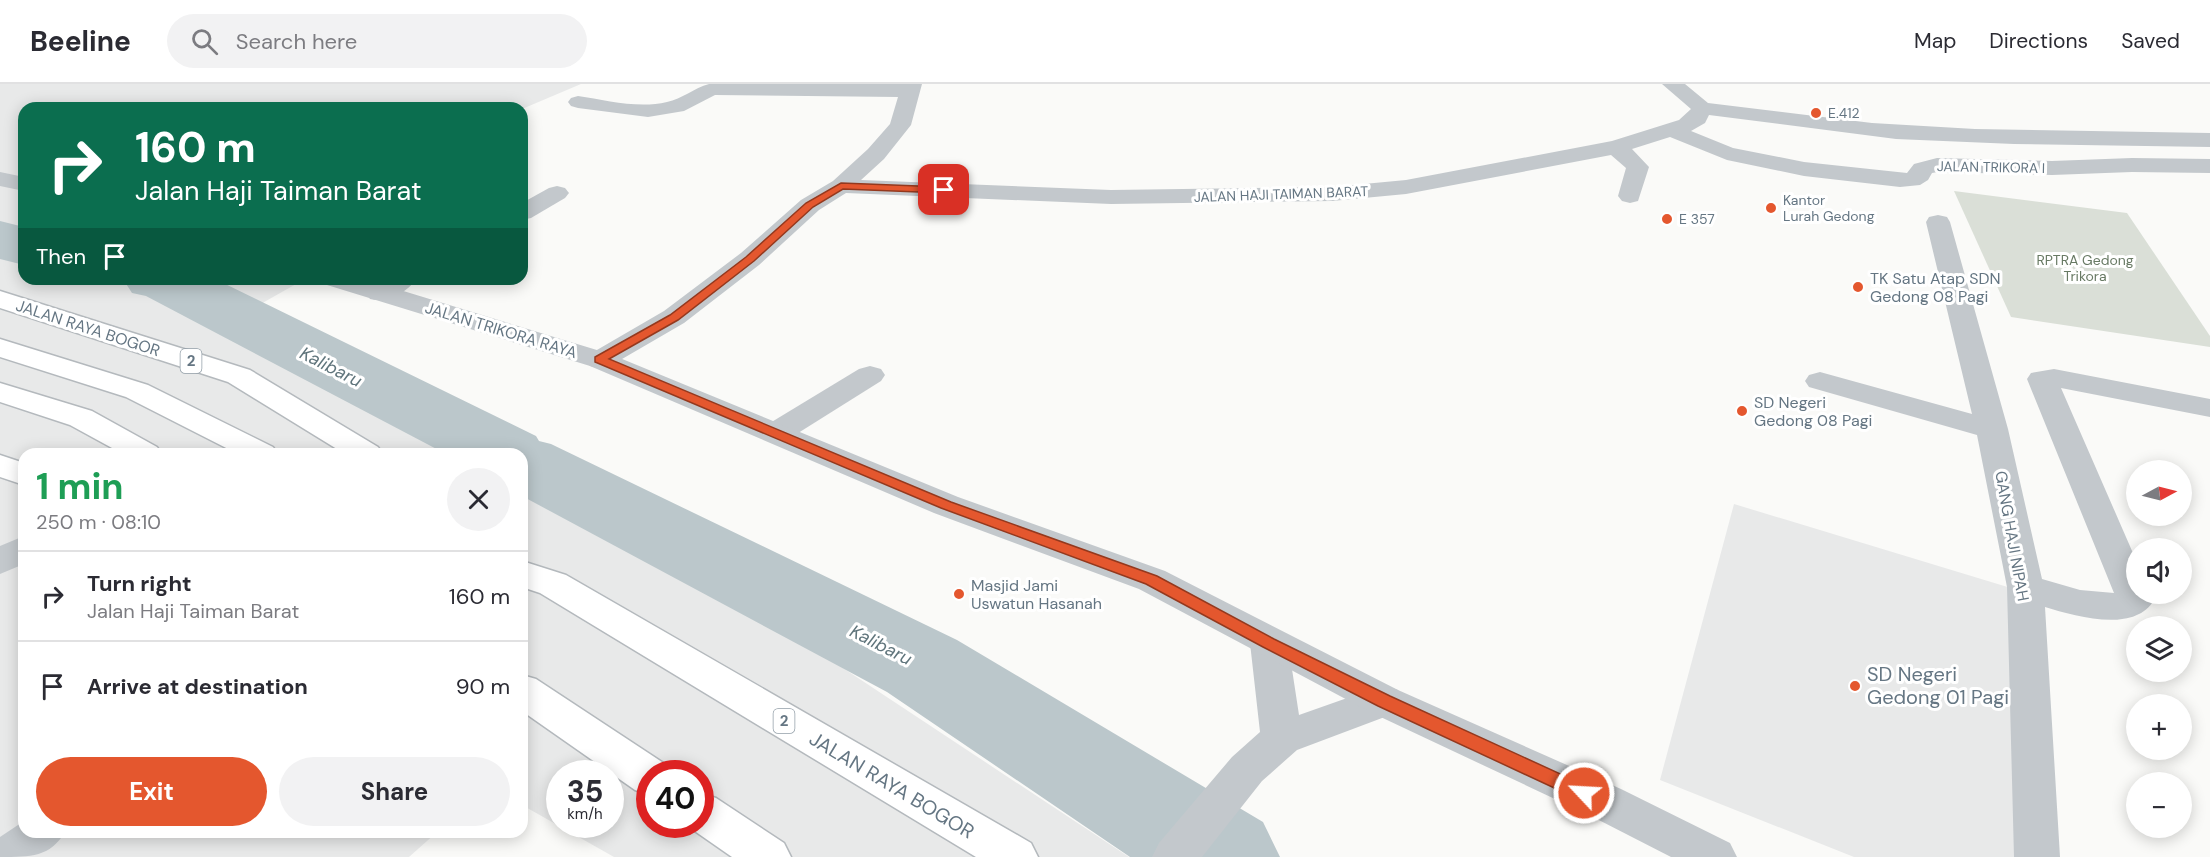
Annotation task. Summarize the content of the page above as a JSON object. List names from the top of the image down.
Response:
{
  "streets": {
    "highway": ["JALAN RAYA BOGOR", "2"],
    "street": [
      "JALAN TRIKORA I",
      "JALAN HAJI TAIMAN BARAT",
      "JALAN TRIKORA RAYA",
      "GANG HAJI NIPAH"
    ]
  },
  "crossings": [
    ["JALAN TRIKORA I", "JALAN HAJI TAIMAN BARAT"]
  ],
  "water": ["Kalibaru"],
  "parks": ["RPTRA Gedong Trikora"],
  "places": [
    "E.412",
    "Kantor Lurah Gedong",
    "E 357",
    "TK Satu Atap SDN Gedong 08 Pagi",
    "SD Negeri Gedong 08 Pagi",
    "Masjid Jami Uswatun Hasanah",
    "SD Negeri Gedong 01 Pagi"
  ],
  "north": "right",
  "page": {
    "header": "Beeline",
    "search": "Search here",
    "nav": ["Map", "Directions", "Saved"],
    "turn": ["160 m", "Jalan Haji Taiman Barat"],
    "then": "Then",
    "heading": ["1 min", "250 m · 08:10"],
    "map_buttons": ["+", "−"],
    "list": [
      {
        "name": "Turn right",
        "note": "Jalan Haji Taiman Barat",
        "value": "160 m"
      },
      {
        "name": "Arrive at destination",
        "value": "90 m"
      }
    ],
    "buttons": ["Exit", "Share"],
    "speed": "35 km/h",
    "limit": "40"
  }
}
